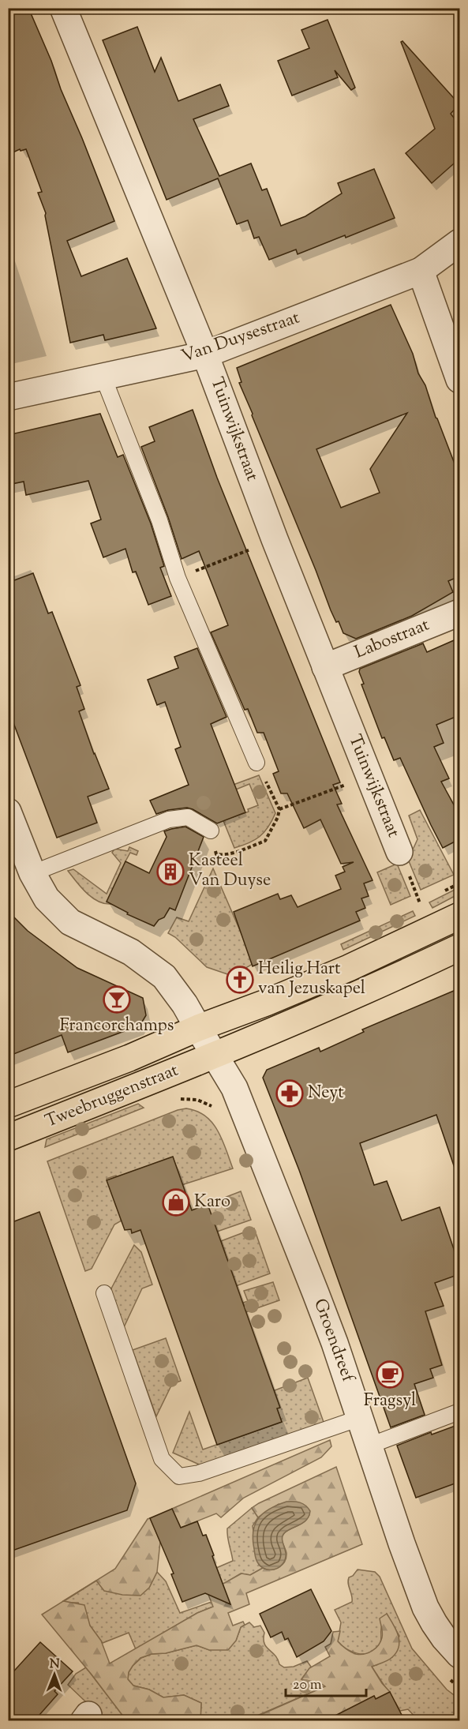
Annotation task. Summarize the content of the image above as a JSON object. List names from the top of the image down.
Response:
{
  "streets": {
    "main road": ["Tweebruggenstraat"],
    "street": [
      "Van Duysestraat",
      "Tuinwijkstraat",
      "Labostraat",
      "Groendreef"
    ]
  },
  "crossings": [
    ["Van Duysestraat", "Tuinwijkstraat"],
    ["Tuinwijkstraat", "Labostraat"],
    ["Tweebruggenstraat", "Groendreef"]
  ],
  "places": {
    "building": ["Kasteel Van Duyse"],
    "church": ["Heilig Hart van Jezuskapel"],
    "bar": ["Francorchamps"],
    "pharmacy": ["Neyt"],
    "shop": ["Karo"],
    "cafe": ["Fragsyl"]
  },
  "scale_bar": "20 m",
  "north": "top"
}
